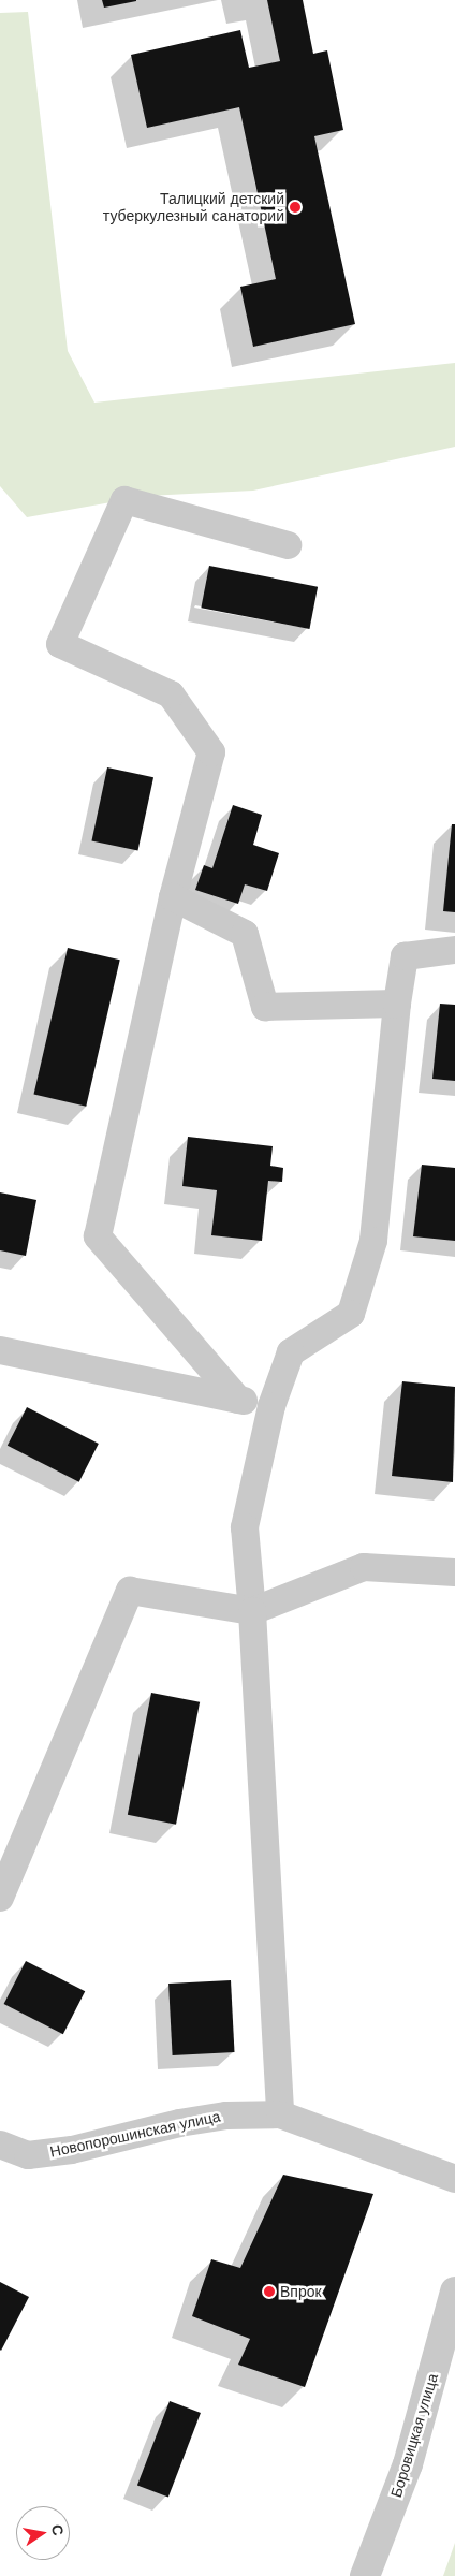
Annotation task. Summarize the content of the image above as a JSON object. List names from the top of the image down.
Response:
{
  "streets": {
    "street": ["Новопорошинская улица", "Боровицкая улица"]
  },
  "places": ["Талицкий детский туберкулезный санаторий", "Впрок"],
  "north": "right"
}
